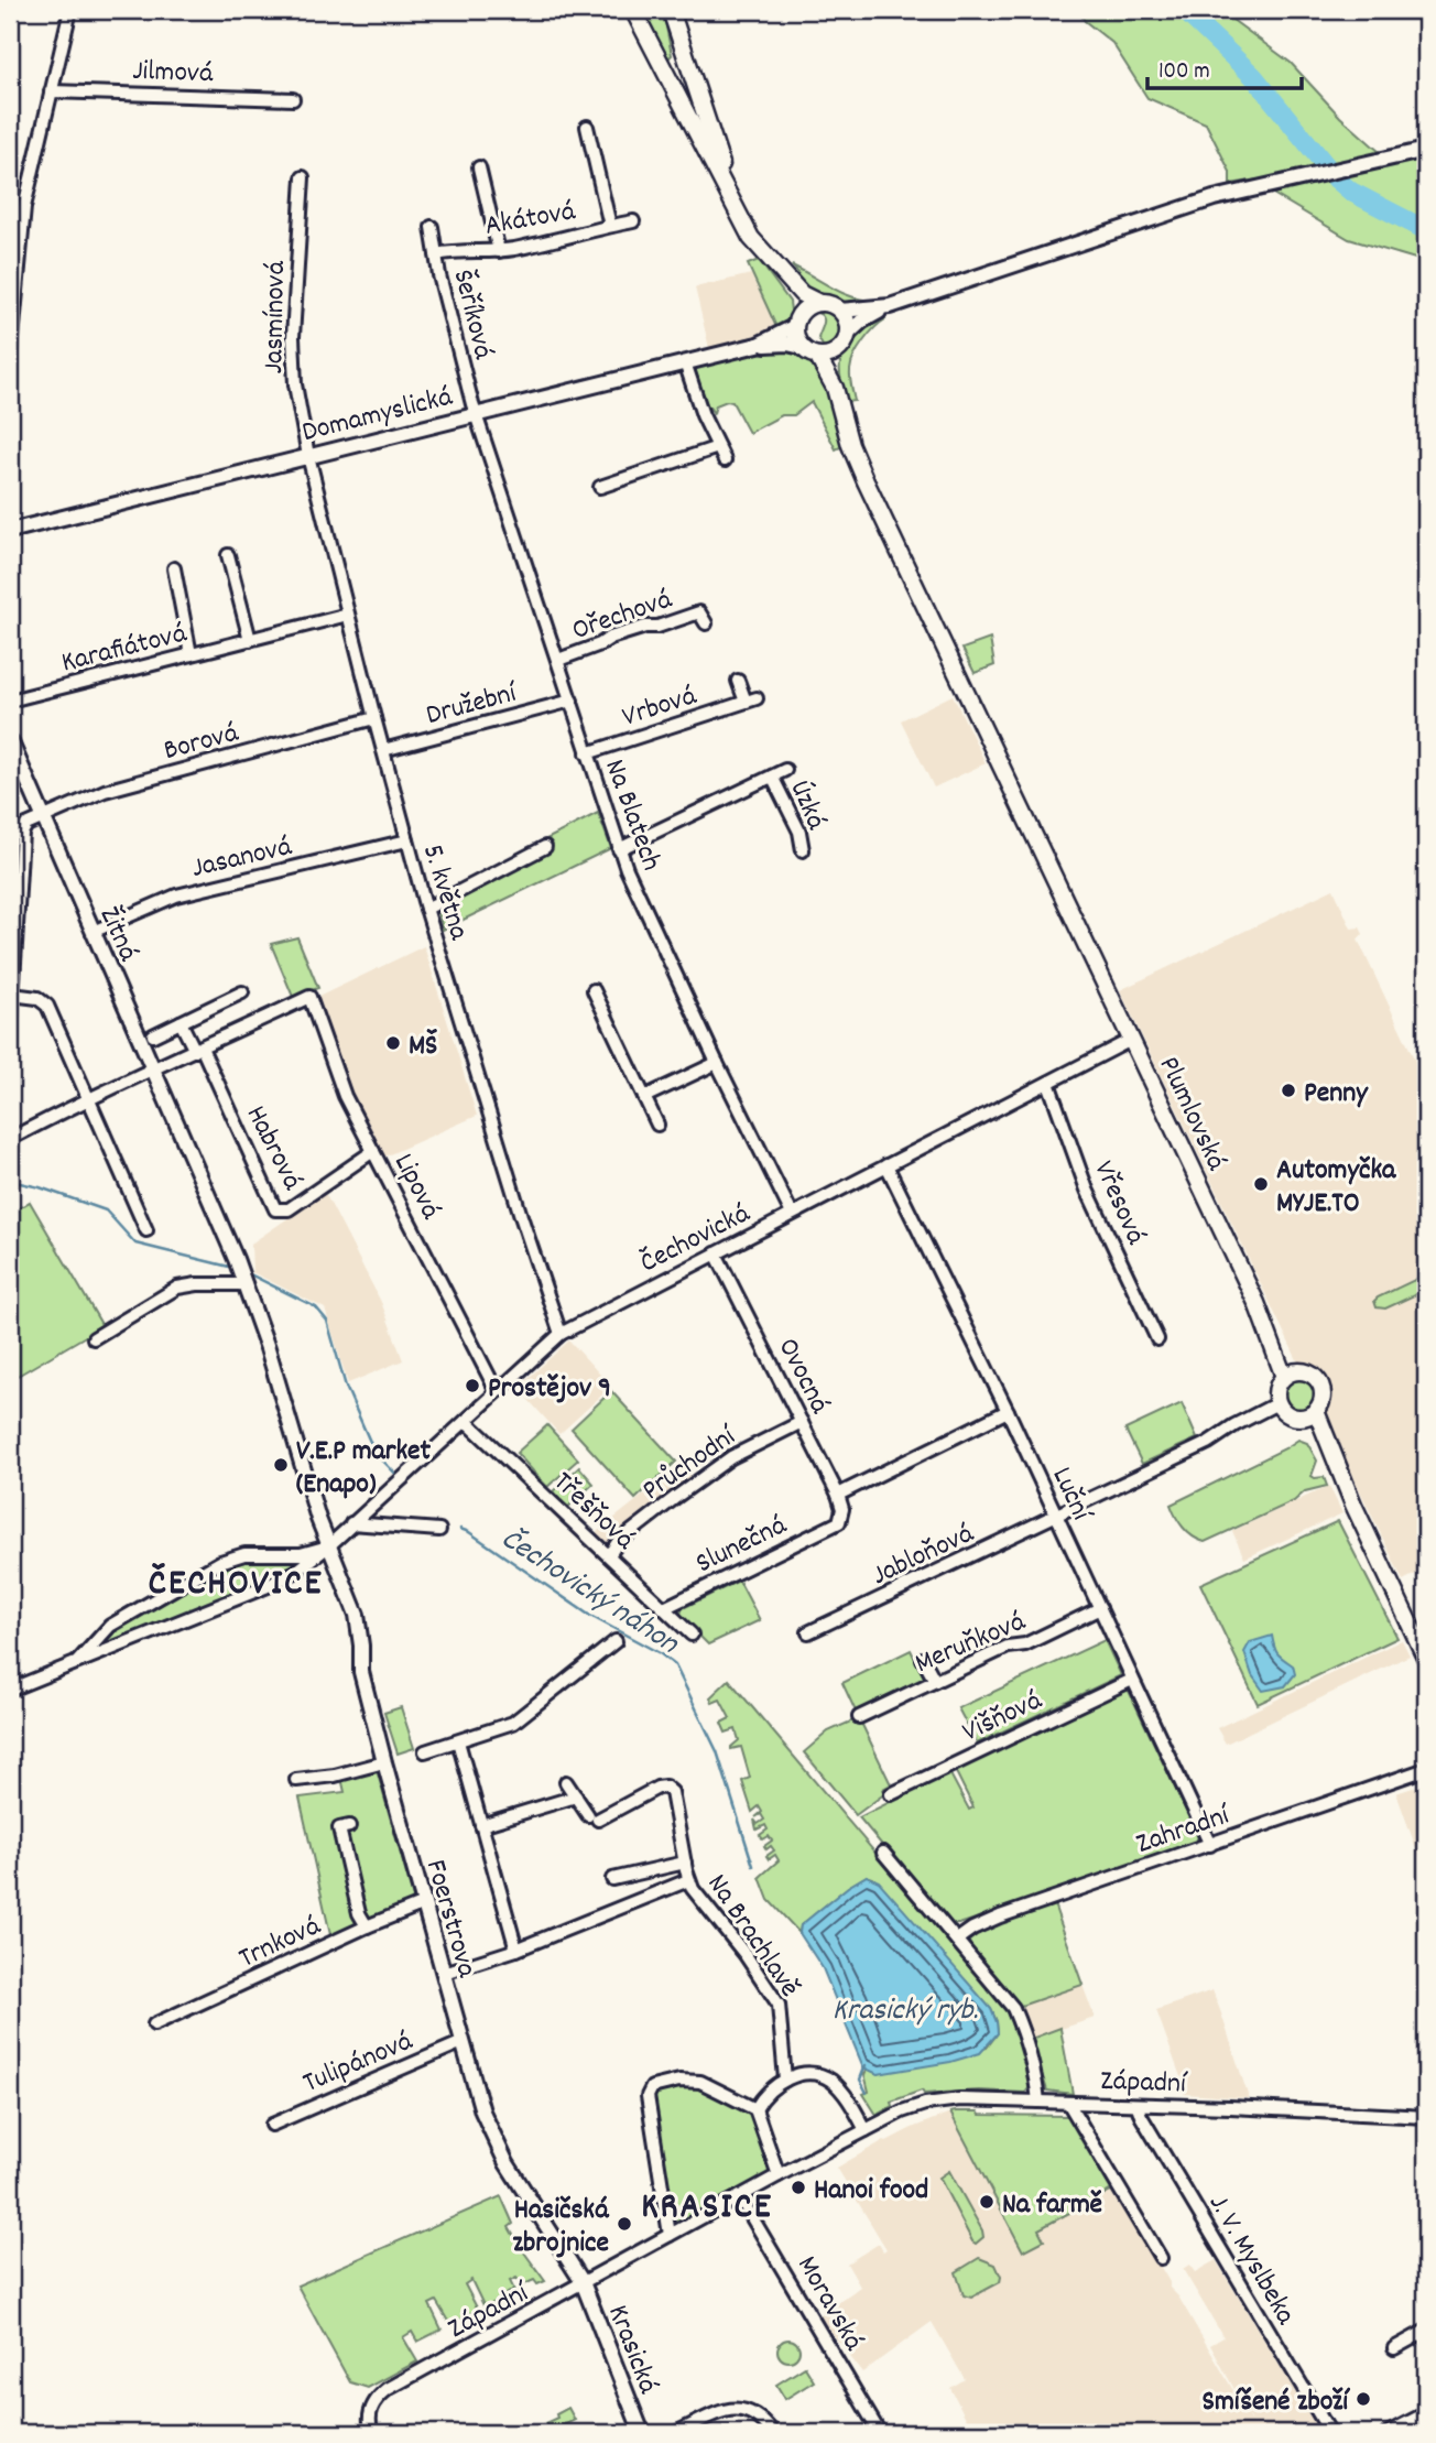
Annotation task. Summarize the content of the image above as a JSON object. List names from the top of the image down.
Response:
{
  "streets": {
    "main road": ["Plumlovská"],
    "street": [
      "Jilmová",
      "Akátová",
      "Šeříková",
      "Jasmínová",
      "Domamyslická",
      "Ořechová",
      "Karafiátová",
      "Družební",
      "Vrbová",
      "Borová",
      "Úzká",
      "Na Blatech",
      "Jasanová",
      "5. května",
      "Žitná",
      "Habrová",
      "Lipová",
      "Vřesová",
      "Čechovická",
      "Ovocná",
      "Průchodní",
      "Luční",
      "Třešňová",
      "Slunečná",
      "Jabloňová",
      "Meruňková",
      "Višňová",
      "Zahradní",
      "Foerstrova",
      "Na Brachlavě",
      "Trnková",
      "Tulipánová",
      "Západní",
      "J. V. Myslbeka",
      "Moravská",
      "Krasická"
    ]
  },
  "crossings": [
    ["Akátová", "Šeříková"],
    ["Šeříková", "Domamyslická"],
    ["Šeříková", "Na Blatech"],
    ["Jasmínová", "Domamyslická"],
    ["Jasmínová", "5. května"],
    ["Domamyslická", "Na Blatech"],
    ["Domamyslická", "5. května"],
    ["Ořechová", "Na Blatech"],
    ["Karafiátová", "5. května"],
    ["Družební", "Na Blatech"],
    ["Družební", "5. května"],
    ["Vrbová", "Na Blatech"],
    ["Borová", "5. května"],
    ["Borová", "Žitná"],
    ["Na Blatech", "Čechovická"],
    ["Jasanová", "5. května"],
    ["Jasanová", "Žitná"],
    ["5. května", "Čechovická"],
    ["Žitná", "Čechovická"],
    ["Žitná", "Foerstrova"],
    ["Plumlovská", "Čechovická"],
    ["Habrová", "Lipová"],
    ["Lipová", "Čechovická"],
    ["Vřesová", "Čechovická"],
    ["Čechovická", "Ovocná"],
    ["Čechovická", "Luční"],
    ["Čechovická", "Třešňová"],
    ["Čechovická", "Foerstrova"],
    ["Ovocná", "Průchodní"],
    ["Ovocná", "Slunečná"],
    ["Průchodní", "Třešňová"],
    ["Luční", "Jabloňová"],
    ["Luční", "Meruňková"],
    ["Luční", "Višňová"],
    ["Luční", "Zahradní"],
    ["Třešňová", "Slunečná"],
    ["Foerstrova", "Trnková"],
    ["Foerstrova", "Tulipánová"],
    ["Foerstrova", "Západní"],
    ["Foerstrova", "Krasická"],
    ["Západní", "J. V. Myslbeka"],
    ["Západní", "Moravská"],
    ["Západní", "Krasická"]
  ],
  "districts": ["ČECHOVICE", "KRASICE"],
  "water": ["Čechovický náhon", "Krasický ryb."],
  "places": [
    "MŠ",
    "Penny",
    "Automyčka MYJE.TO",
    "Prostějov 9",
    "V.E.P market (Enapo)",
    "Hanoi food",
    "Na farmě",
    "Hasičská zbrojnice",
    "Smíšené zboží"
  ],
  "scale_bar": "100 m"
}
